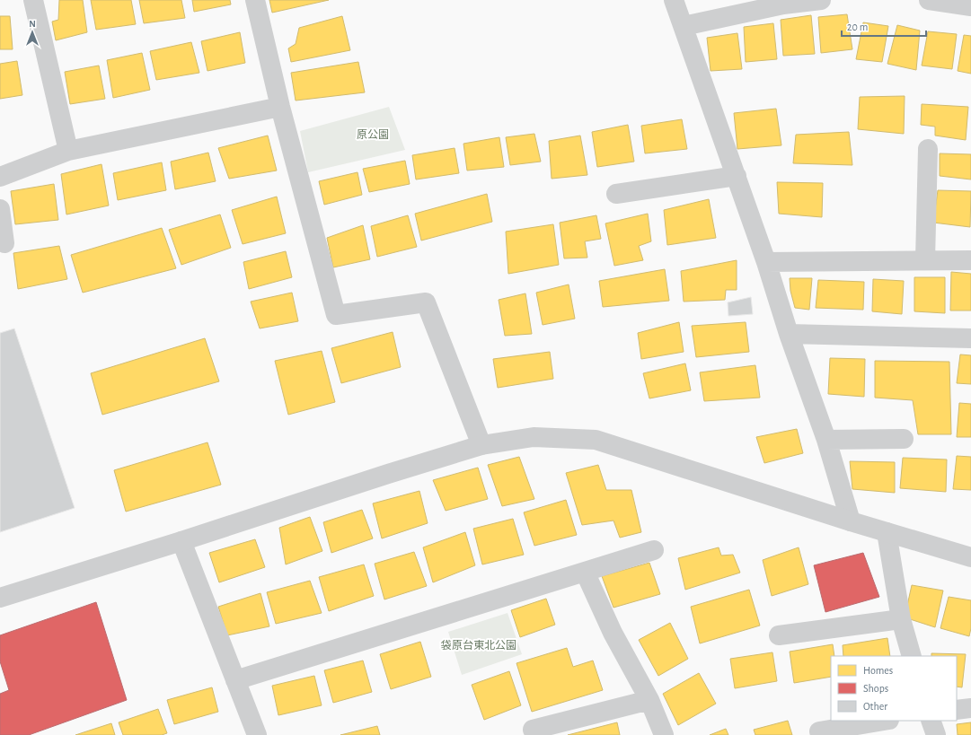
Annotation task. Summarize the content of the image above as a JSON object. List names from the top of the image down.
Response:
{
  "parks": ["原公園", "袋原台東北公園"],
  "legend": ["Homes", "Shops", "Other"],
  "scale_bar": "20 m",
  "north": "top"
}
